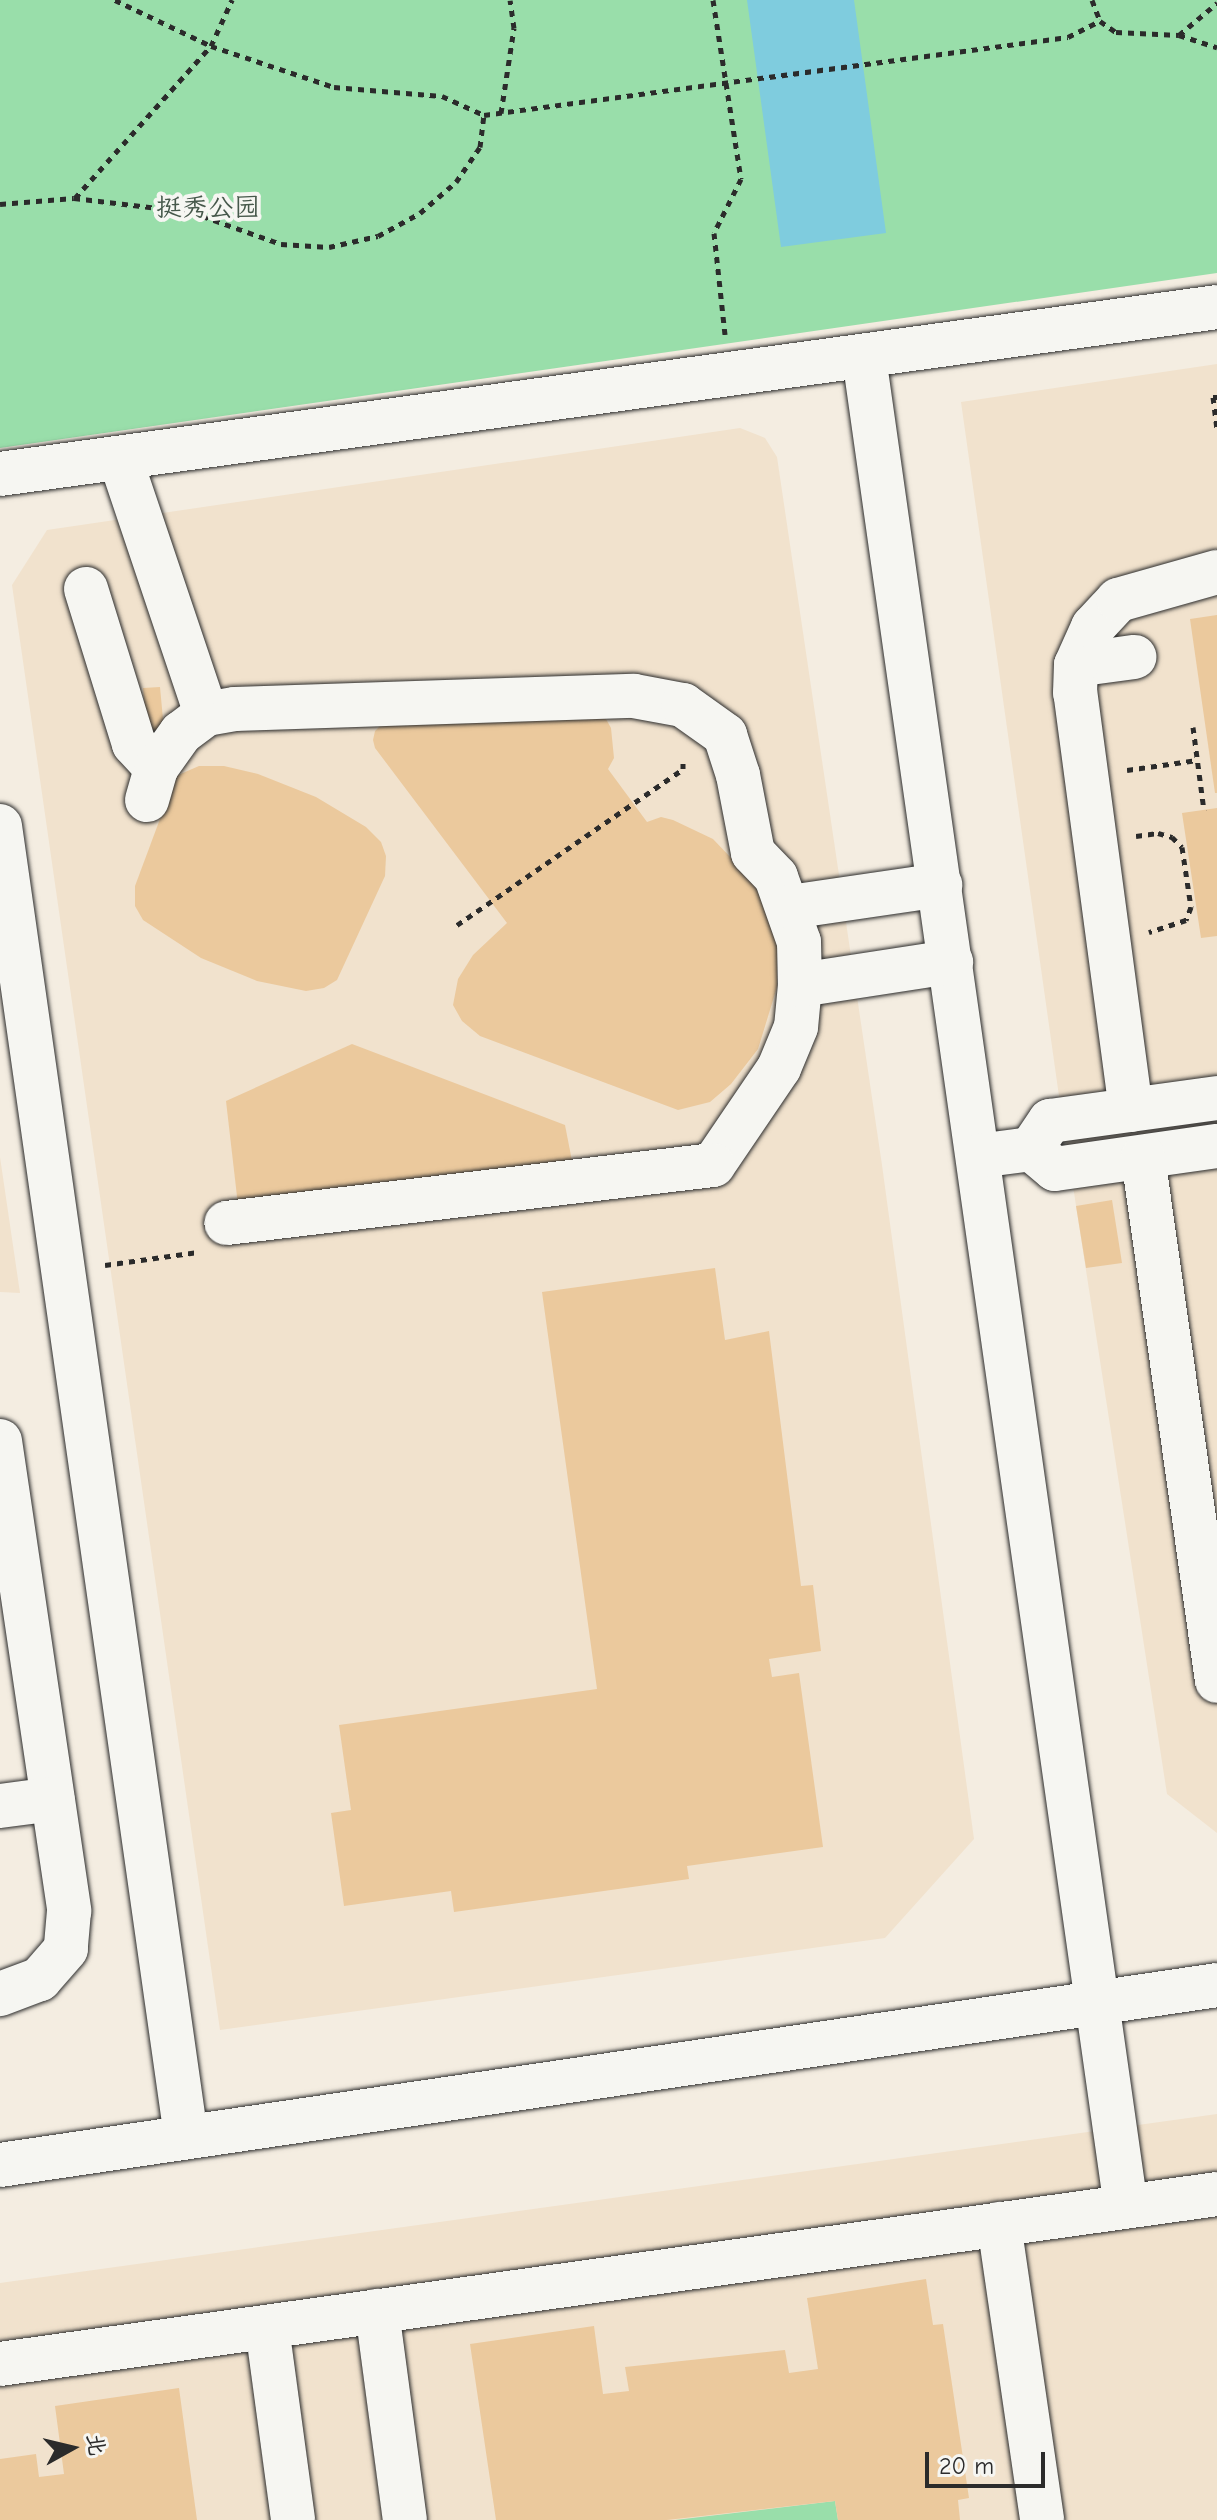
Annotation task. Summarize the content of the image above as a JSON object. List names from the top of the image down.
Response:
{
  "parks": ["挺秀公园"],
  "scale_bar": "20 m",
  "north": "right"
}
